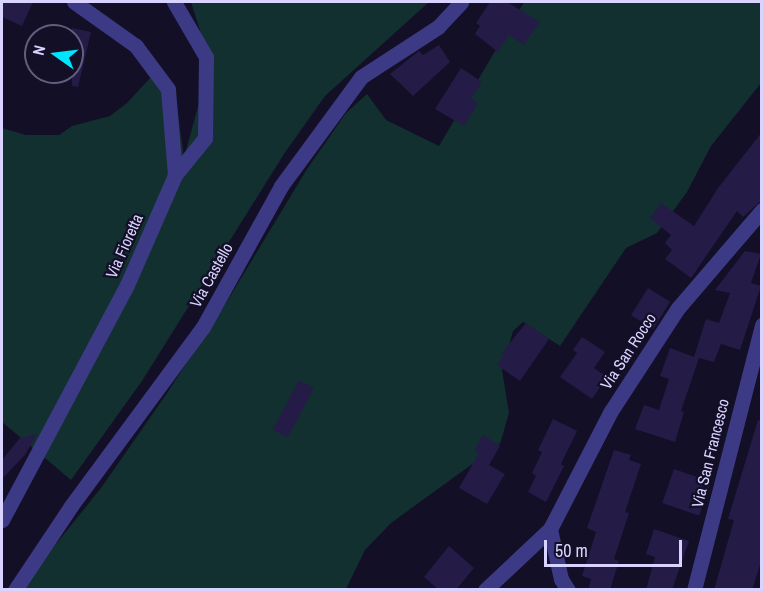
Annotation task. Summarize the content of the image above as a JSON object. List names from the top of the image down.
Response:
{
  "streets": {
    "street": [
      "Via Fioretta",
      "Via Castello",
      "Via San Rocco",
      "Via San Francesco"
    ]
  },
  "scale_bar": "50 m",
  "north": "left"
}
